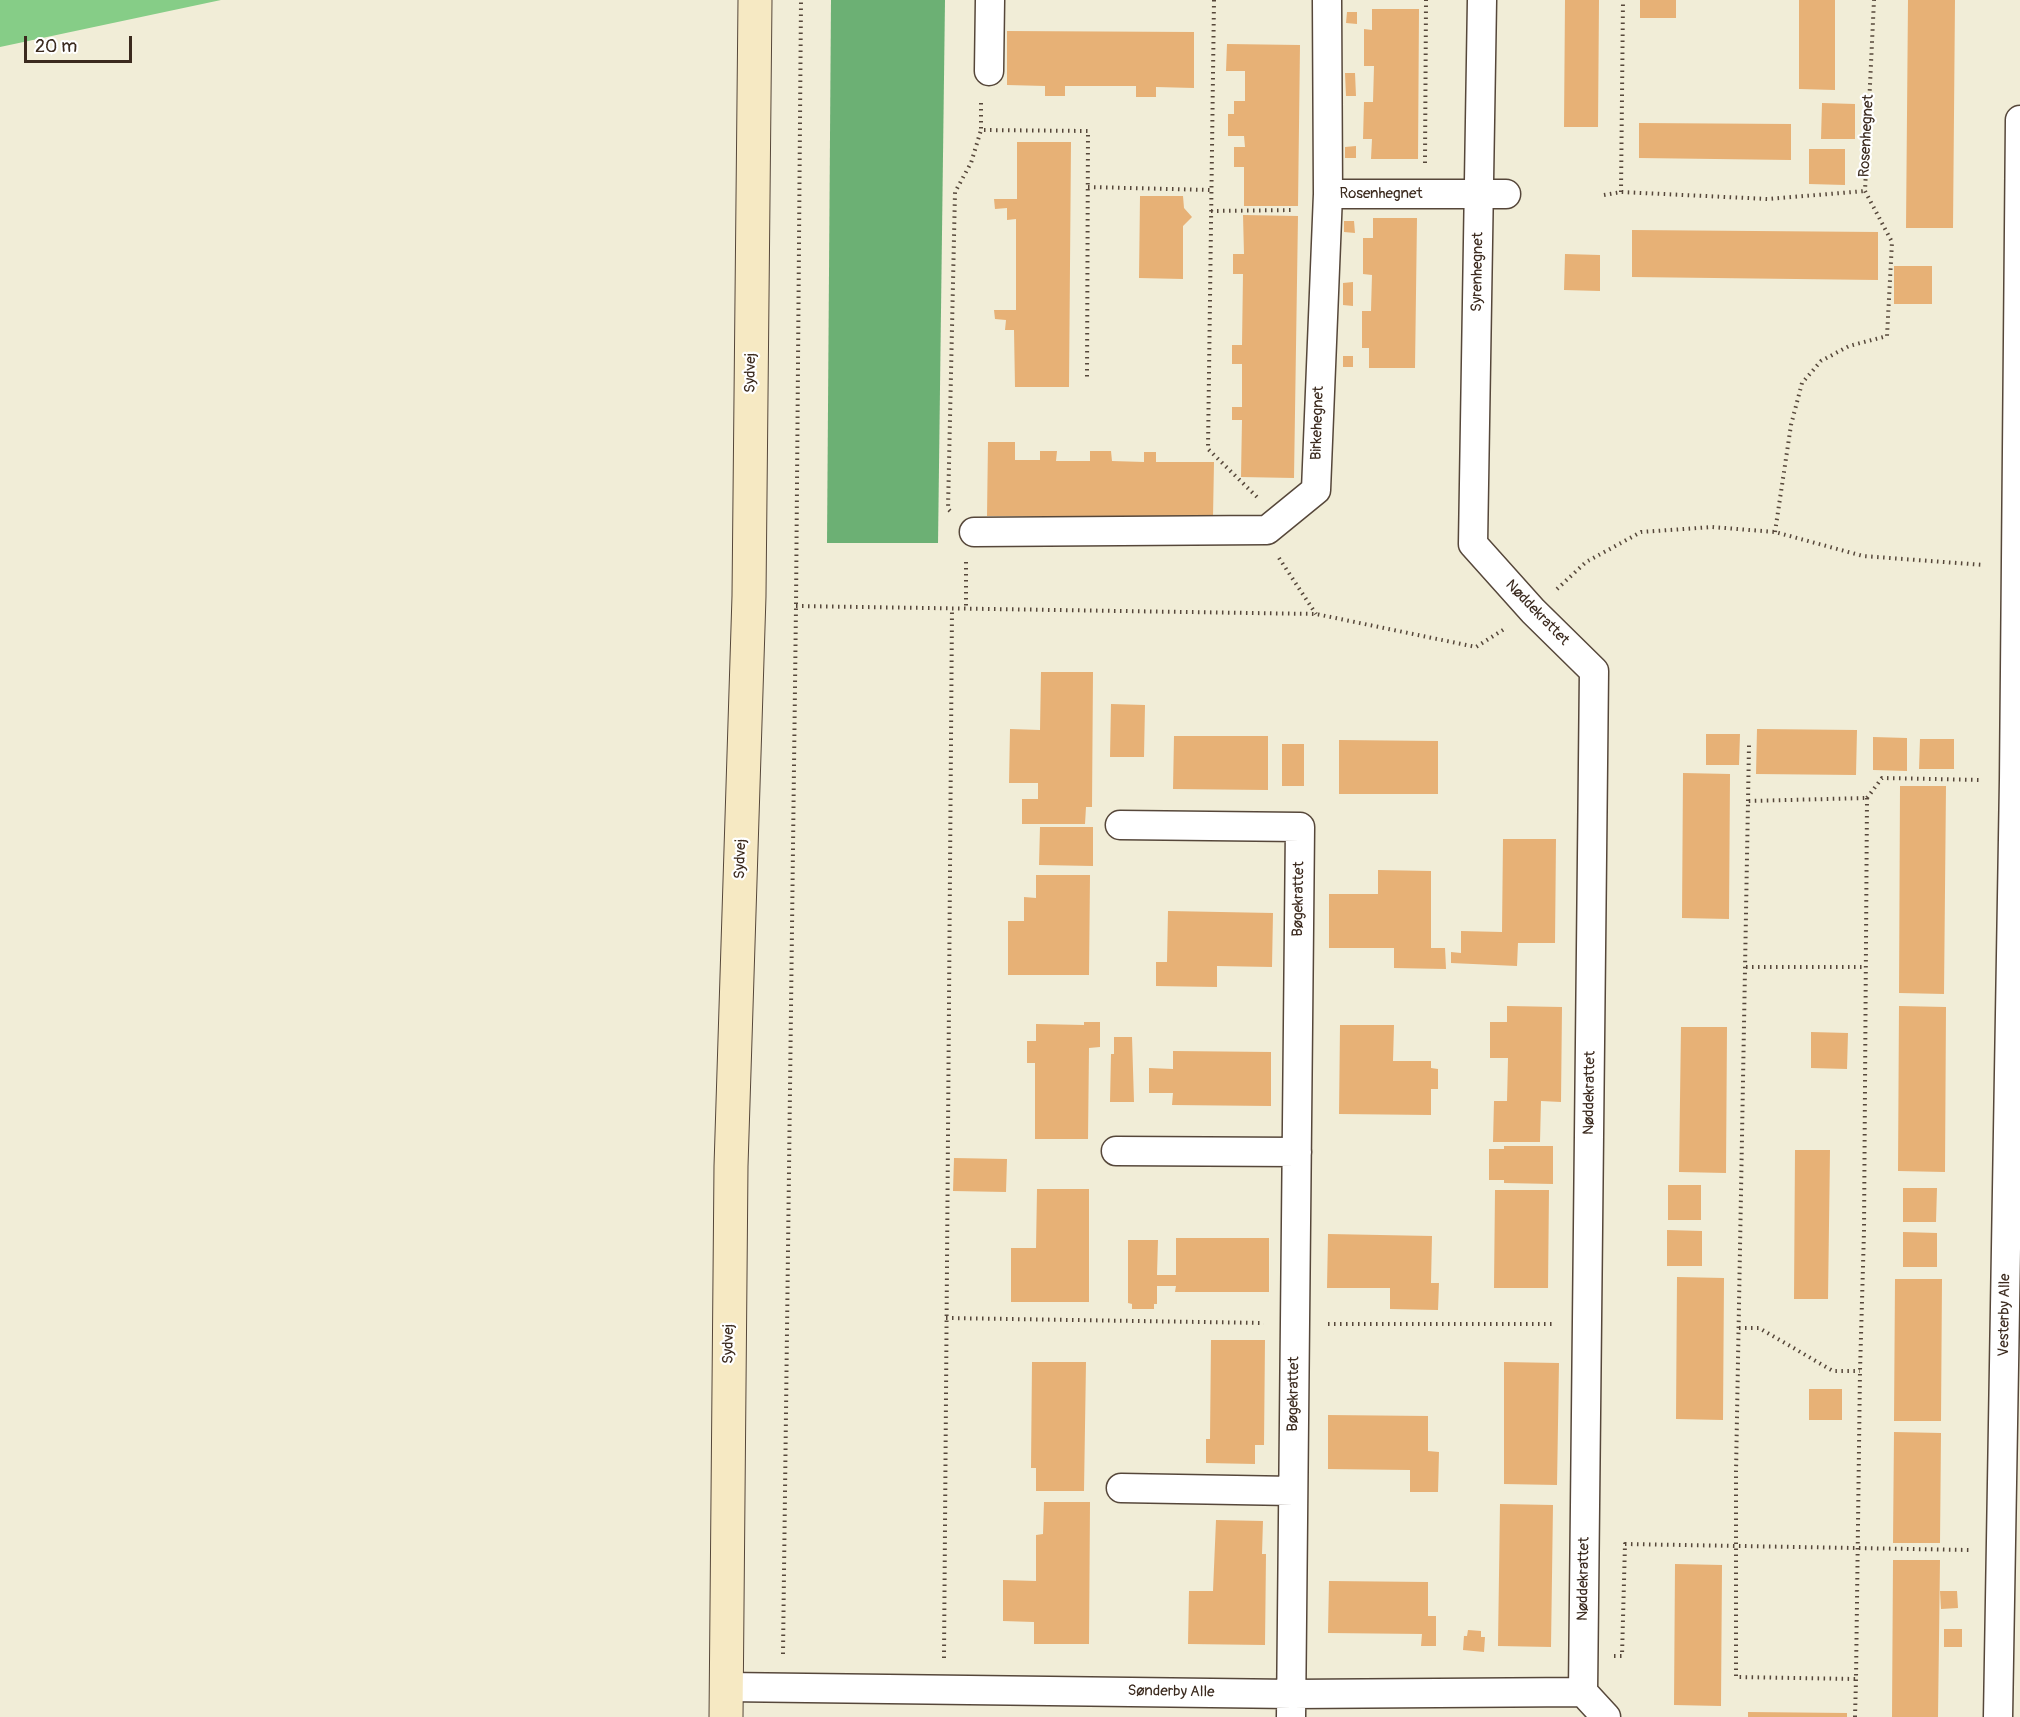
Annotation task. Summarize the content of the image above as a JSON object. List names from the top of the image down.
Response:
{
  "streets": {
    "main road": ["Sydvej"],
    "street": [
      "Rosenhegnet",
      "Syrenhegnet",
      "Birkehegnet",
      "Nøddekrattet",
      "Bøgekrattet",
      "Vesterby Alle",
      "Sønderby Alle"
    ]
  },
  "crossings": [
    ["Rosenhegnet", "Syrenhegnet"],
    ["Rosenhegnet", "Birkehegnet"],
    ["Syrenhegnet", "Nøddekrattet"],
    ["Sydvej", "Sønderby Alle"],
    ["Nøddekrattet", "Sønderby Alle"],
    ["Bøgekrattet", "Sønderby Alle"]
  ],
  "scale_bar": "20 m"
}
